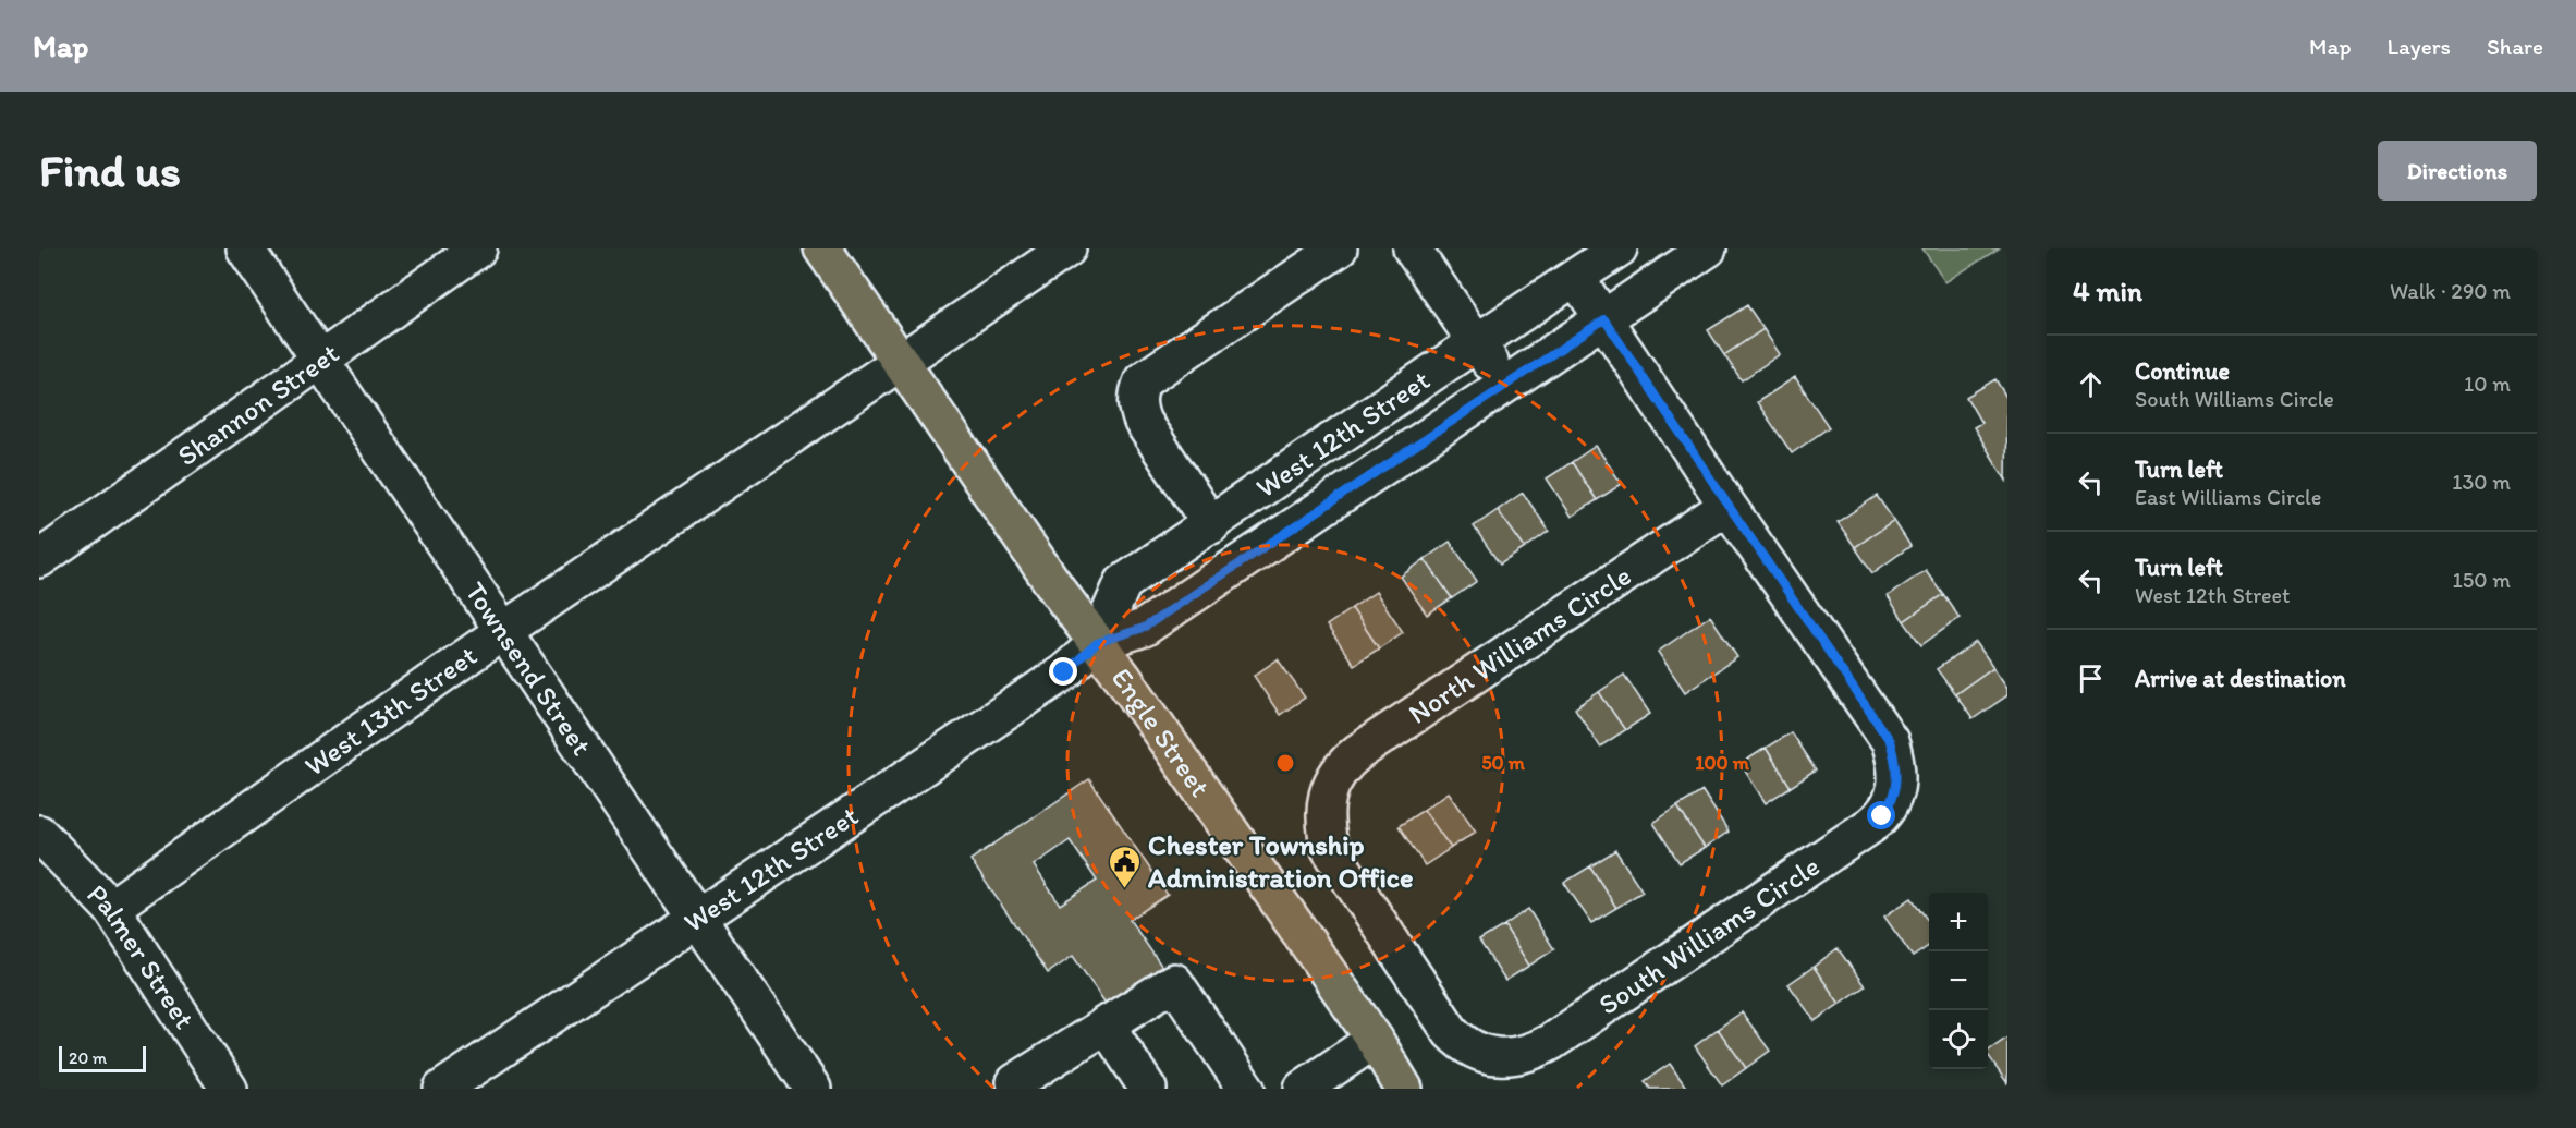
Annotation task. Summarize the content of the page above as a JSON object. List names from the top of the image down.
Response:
{
  "streets": {
    "main road": ["Engle Street"],
    "street": [
      "Shannon Street",
      "West 12th Street",
      "North Williams Circle",
      "Townsend Street",
      "West 13th Street",
      "South Williams Circle",
      "Palmer Street"
    ]
  },
  "crossings": [
    ["Shannon Street", "Townsend Street"],
    ["West 12th Street", "Townsend Street"],
    ["West 12th Street", "Engle Street"],
    ["North Williams Circle", "South Williams Circle"],
    ["Townsend Street", "West 13th Street"],
    ["West 13th Street", "Engle Street"],
    ["West 13th Street", "Palmer Street"]
  ],
  "places": {
    "public building": ["Chester Township Administration Office"]
  },
  "scale_bar": "20 m",
  "page": {
    "header": "Map",
    "nav": ["Map", "Layers", "Share"],
    "buttons": "Directions",
    "title": "Find us",
    "heading": ["4 min", "Walk · 290 m"],
    "list": [
      ["Continue", "South Williams Circle", "10 m"],
      ["Turn left", "East Williams Circle", "130 m"],
      ["Turn left", "West 12th Street", "150 m"],
      "Arrive at destination"
    ],
    "map_buttons": ["+", "−"],
    "scale": "20 m"
  },
  "rings": ["50 m", "100 m"]
}
